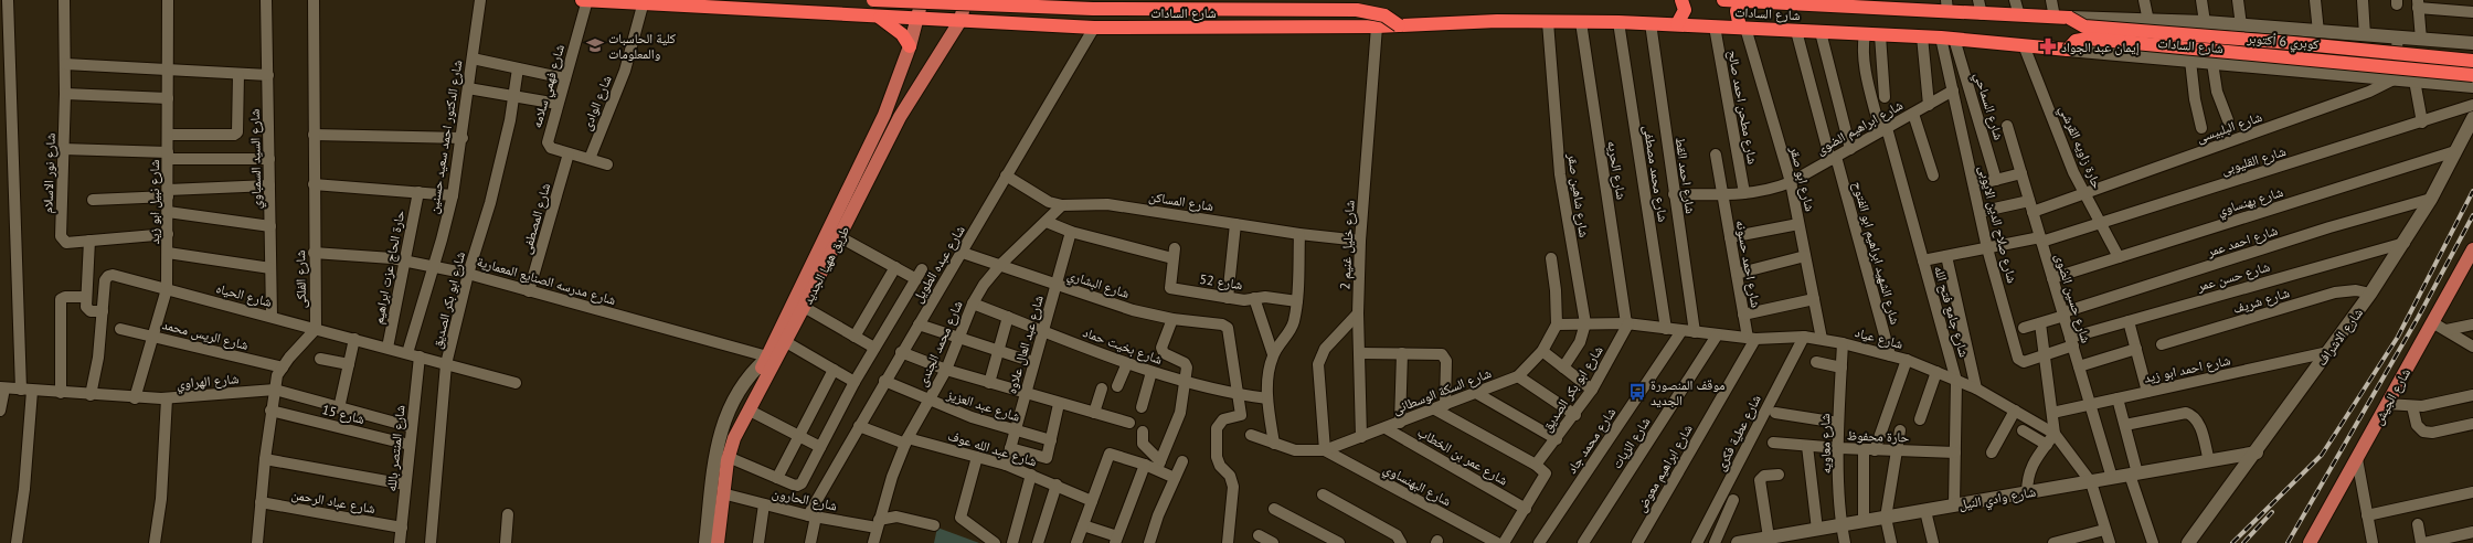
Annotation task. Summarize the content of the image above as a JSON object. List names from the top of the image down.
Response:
{
  "streets": {
    "highway": ["شارع السادات", "كوبري 6 أكتوبر"],
    "main road": ["طريق ههيا الجديد", "شارع الجيش"],
    "street": [
      "شارع فهمي سلامه",
      "شارع الوادى",
      "شارع السماحي",
      "شارع مطحن احمد صالح",
      "شارع ابراهيم الضوى",
      "شارع البلبيسى",
      "شارع الدكتور احمد سعيد حسنين",
      "حارة زاويه القرشي",
      "شارع السيد السمباوي",
      "شارع القليوبى",
      "شارع الحريه",
      "شارع نور الاسلام",
      "شارع محمد مصطفى",
      "شارع احمد القط",
      "شارع ابو صقر",
      "شارع شاهين صقر",
      "شارع المساكن",
      "شارع بهنساوي",
      "شارع نبيل ابو زيد",
      "شارع المصطفى",
      "شارع صلاح الدين الايوبى",
      "شارع احمد عمر",
      "شارع خليل غنيم 2",
      "شارع الشهيد ابراهيم ابو الفتوح",
      "شارع عبده الطويل",
      "شارع احمد حسونه",
      "حارة الحاج عزت ابراهيم",
      "شارع حسن عمر",
      "شارع الفلكى",
      "شارع مدرسه الصنايع المعمارية",
      "شارع 52",
      "شارع البشاري",
      "شارع الحياه",
      "شارع حسين الضوى",
      "شارع ابو بكر الصديق",
      "شارع شريف",
      "شارع جامع فتح الله",
      "شارع الريس محمد",
      "شارع الاشراف",
      "شارع عياد",
      "شارع محمد الجندى",
      "شارع عبد العال علاوه",
      "شارع بخيت حماد",
      "شارع احمد ابو زيد",
      "شارع الهراوي",
      "شارع السكة الوسطانى",
      "شارع عبد العزيز",
      "شارع 15",
      "شارع عطية فكرى",
      "حارة محفوظ",
      "شارع محمد جاد",
      "شارع الزيات",
      "شارع معاويه",
      "شارع المنتصر بالله",
      "شارع عبد الله عوف",
      "شارع عمر بن الخطاب",
      "شارع ابراهيم معوض",
      "شارع البهنساوي",
      "شارع وادي النيل",
      "شارع الحارون",
      "شارع عباد الرحمن"
    ]
  },
  "crossings": [
    ["شارع السادات", "كوبري 6 أكتوبر"],
    ["شارع السادات", "شارع فهمي سلامه"],
    ["شارع السادات", "شارع الوادى"],
    ["شارع السادات", "شارع السماحي"],
    ["شارع السادات", "شارع مطحن احمد صالح"],
    ["شارع السادات", "شارع البلبيسى"],
    ["شارع السادات", "حارة زاويه القرشي"],
    ["شارع السادات", "شارع الحريه"],
    ["شارع السادات", "شارع محمد مصطفى"],
    ["شارع السادات", "شارع احمد القط"],
    ["شارع السادات", "شارع ابو صقر"],
    ["شارع السادات", "شارع شاهين صقر"],
    ["شارع السادات", "شارع صلاح الدين الايوبى"],
    ["شارع السادات", "شارع خليل غنيم 2"],
    ["شارع السادات", "شارع الشهيد ابراهيم ابو الفتوح"],
    ["شارع السادات", "شارع عبده الطويل"],
    ["شارع السادات", "طريق ههيا الجديد"],
    ["شارع السادات", "شارع جامع فتح الله"],
    ["شارع فهمي سلامه", "شارع الوادى"],
    ["شارع فهمي سلامه", "شارع المصطفى"],
    ["شارع مطحن احمد صالح", "شارع ابراهيم الضوى"],
    ["شارع ابراهيم الضوى", "شارع احمد القط"],
    ["شارع ابراهيم الضوى", "شارع ابو صقر"],
    ["شارع ابراهيم الضوى", "شارع صلاح الدين الايوبى"],
    ["شارع ابراهيم الضوى", "شارع الشهيد ابراهيم ابو الفتوح"],
    ["شارع ابراهيم الضوى", "شارع احمد حسونه"],
    ["شارع ابراهيم الضوى", "شارع جامع فتح الله"],
    ["شارع البلبيسى", "حارة زاويه القرشي"],
    ["شارع البلبيسى", "شارع صلاح الدين الايوبى"],
    ["شارع البلبيسى", "شارع حسين الضوى"],
    ["شارع الدكتور احمد سعيد حسنين", "شارع مدرسه الصنايع المعمارية"],
    ["شارع الدكتور احمد سعيد حسنين", "شارع الحياه"],
    ["حارة زاويه القرشي", "شارع القليوبى"],
    ["حارة زاويه القرشي", "شارع بهنساوي"],
    ["شارع السيد السمباوي", "شارع الحياه"],
    ["شارع القليوبى", "شارع صلاح الدين الايوبى"],
    ["شارع القليوبى", "شارع حسين الضوى"],
    ["شارع القليوبى", "شارع جامع فتح الله"],
    ["شارع الحريه", "شارع ابو بكر الصديق"],
    ["شارع الحريه", "شارع عياد"],
    ["شارع نور الاسلام", "شارع نبيل ابو زيد"],
    ["شارع محمد مصطفى", "شارع عياد"],
    ["شارع احمد القط", "شارع عياد"],
    ["شارع ابو صقر", "شارع عياد"],
    ["شارع شاهين صقر", "شارع عياد"],
    ["شارع المساكن", "شارع خليل غنيم 2"],
    ["شارع المساكن", "شارع عبده الطويل"],
    ["شارع المساكن", "شارع محمد الجندى"],
    ["شارع بهنساوي", "شارع حسين الضوى"],
    ["شارع بهنساوي", "شارع الاشراف"],
    ["شارع نبيل ابو زيد", "شارع الحياه"],
    ["شارع نبيل ابو زيد", "شارع الريس محمد"],
    ["شارع نبيل ابو زيد", "شارع الهراوي"],
    ["شارع المصطفى", "شارع مدرسه الصنايع المعمارية"],
    ["شارع صلاح الدين الايوبى", "شارع حسن عمر"],
    ["شارع صلاح الدين الايوبى", "شارع حسين الضوى"],
    ["شارع احمد عمر", "شارع حسين الضوى"],
    ["شارع احمد عمر", "شارع الاشراف"],
    ["شارع خليل غنيم 2", "شارع السكة الوسطانى"],
    ["شارع الشهيد ابراهيم ابو الفتوح", "شارع عياد"],
    ["شارع عبده الطويل", "شارع البشاري"],
    ["شارع عبده الطويل", "شارع عبد العزيز"],
    ["شارع عبده الطويل", "شارع عبد الله عوف"],
    ["شارع عبده الطويل", "شارع الحارون"],
    ["شارع احمد حسونه", "شارع عياد"],
    ["شارع احمد حسونه", "شارع ابراهيم معوض"],
    ["طريق ههيا الجديد", "شارع مدرسه الصنايع المعمارية"],
    ["حارة الحاج عزت ابراهيم", "شارع مدرسه الصنايع المعمارية"],
    ["حارة الحاج عزت ابراهيم", "شارع الحياه"],
    ["شارع حسن عمر", "شارع حسين الضوى"],
    ["شارع حسن عمر", "شارع الاشراف"],
    ["شارع الفلكى", "شارع مدرسه الصنايع المعمارية"],
    ["شارع الفلكى", "شارع الحياه"],
    ["شارع مدرسه الصنايع المعمارية", "شارع ابو بكر الصديق"],
    ["شارع 52", "شارع محمد الجندى"],
    ["شارع 52", "شارع عبد العال علاوه"],
    ["شارع البشاري", "شارع محمد الجندى"],
    ["شارع البشاري", "شارع عبد العال علاوه"],
    ["شارع البشاري", "شارع بخيت حماد"],
    ["شارع الحياه", "شارع ابو بكر الصديق"],
    ["شارع الحياه", "شارع الهراوي"],
    ["شارع الحياه", "شارع المنتصر بالله"],
    ["شارع حسين الضوى", "شارع احمد ابو زيد"],
    ["شارع حسين الضوى", "شارع وادي النيل"],
    ["شارع ابو بكر الصديق", "شارع عياد"],
    ["شارع شريف", "شارع الاشراف"],
    ["شارع جامع فتح الله", "شارع عياد"],
    ["شارع جامع فتح الله", "حارة محفوظ"],
    ["شارع جامع فتح الله", "شارع وادي النيل"],
    ["شارع الاشراف", "شارع احمد ابو زيد"],
    ["شارع الاشراف", "شارع وادي النيل"],
    ["شارع عياد", "شارع السكة الوسطانى"],
    ["شارع عياد", "شارع عطية فكرى"],
    ["شارع عياد", "شارع محمد جاد"],
    ["شارع عياد", "شارع الزيات"],
    ["شارع عياد", "شارع معاويه"],
    ["شارع عياد", "شارع ابراهيم معوض"],
    ["شارع عياد", "شارع وادي النيل"],
    ["شارع محمد الجندى", "شارع بخيت حماد"],
    ["شارع محمد الجندى", "شارع عبد العزيز"],
    ["شارع محمد الجندى", "شارع عبد الله عوف"],
    ["شارع محمد الجندى", "شارع الحارون"],
    ["شارع عبد العال علاوه", "شارع بخيت حماد"],
    ["شارع عبد العال علاوه", "شارع عبد العزيز"],
    ["شارع عبد العال علاوه", "شارع عبد الله عوف"],
    ["شارع الهراوي", "شارع المنتصر بالله"],
    ["شارع السكة الوسطانى", "شارع عمر بن الخطاب"],
    ["شارع السكة الوسطانى", "شارع البهنساوي"],
    ["شارع 15", "شارع المنتصر بالله"],
    ["حارة محفوظ", "شارع معاويه"],
    ["شارع معاويه", "شارع وادي النيل"],
    ["شارع المنتصر بالله", "شارع عباد الرحمن"]
  ],
  "places": {
    "school or university": ["كلية الحاسبات والمعلومات"],
    "pharmacy": ["إيمان عبد الجواد"],
    "bus stop": ["موقف المنصورة الجديد"]
  }
}
